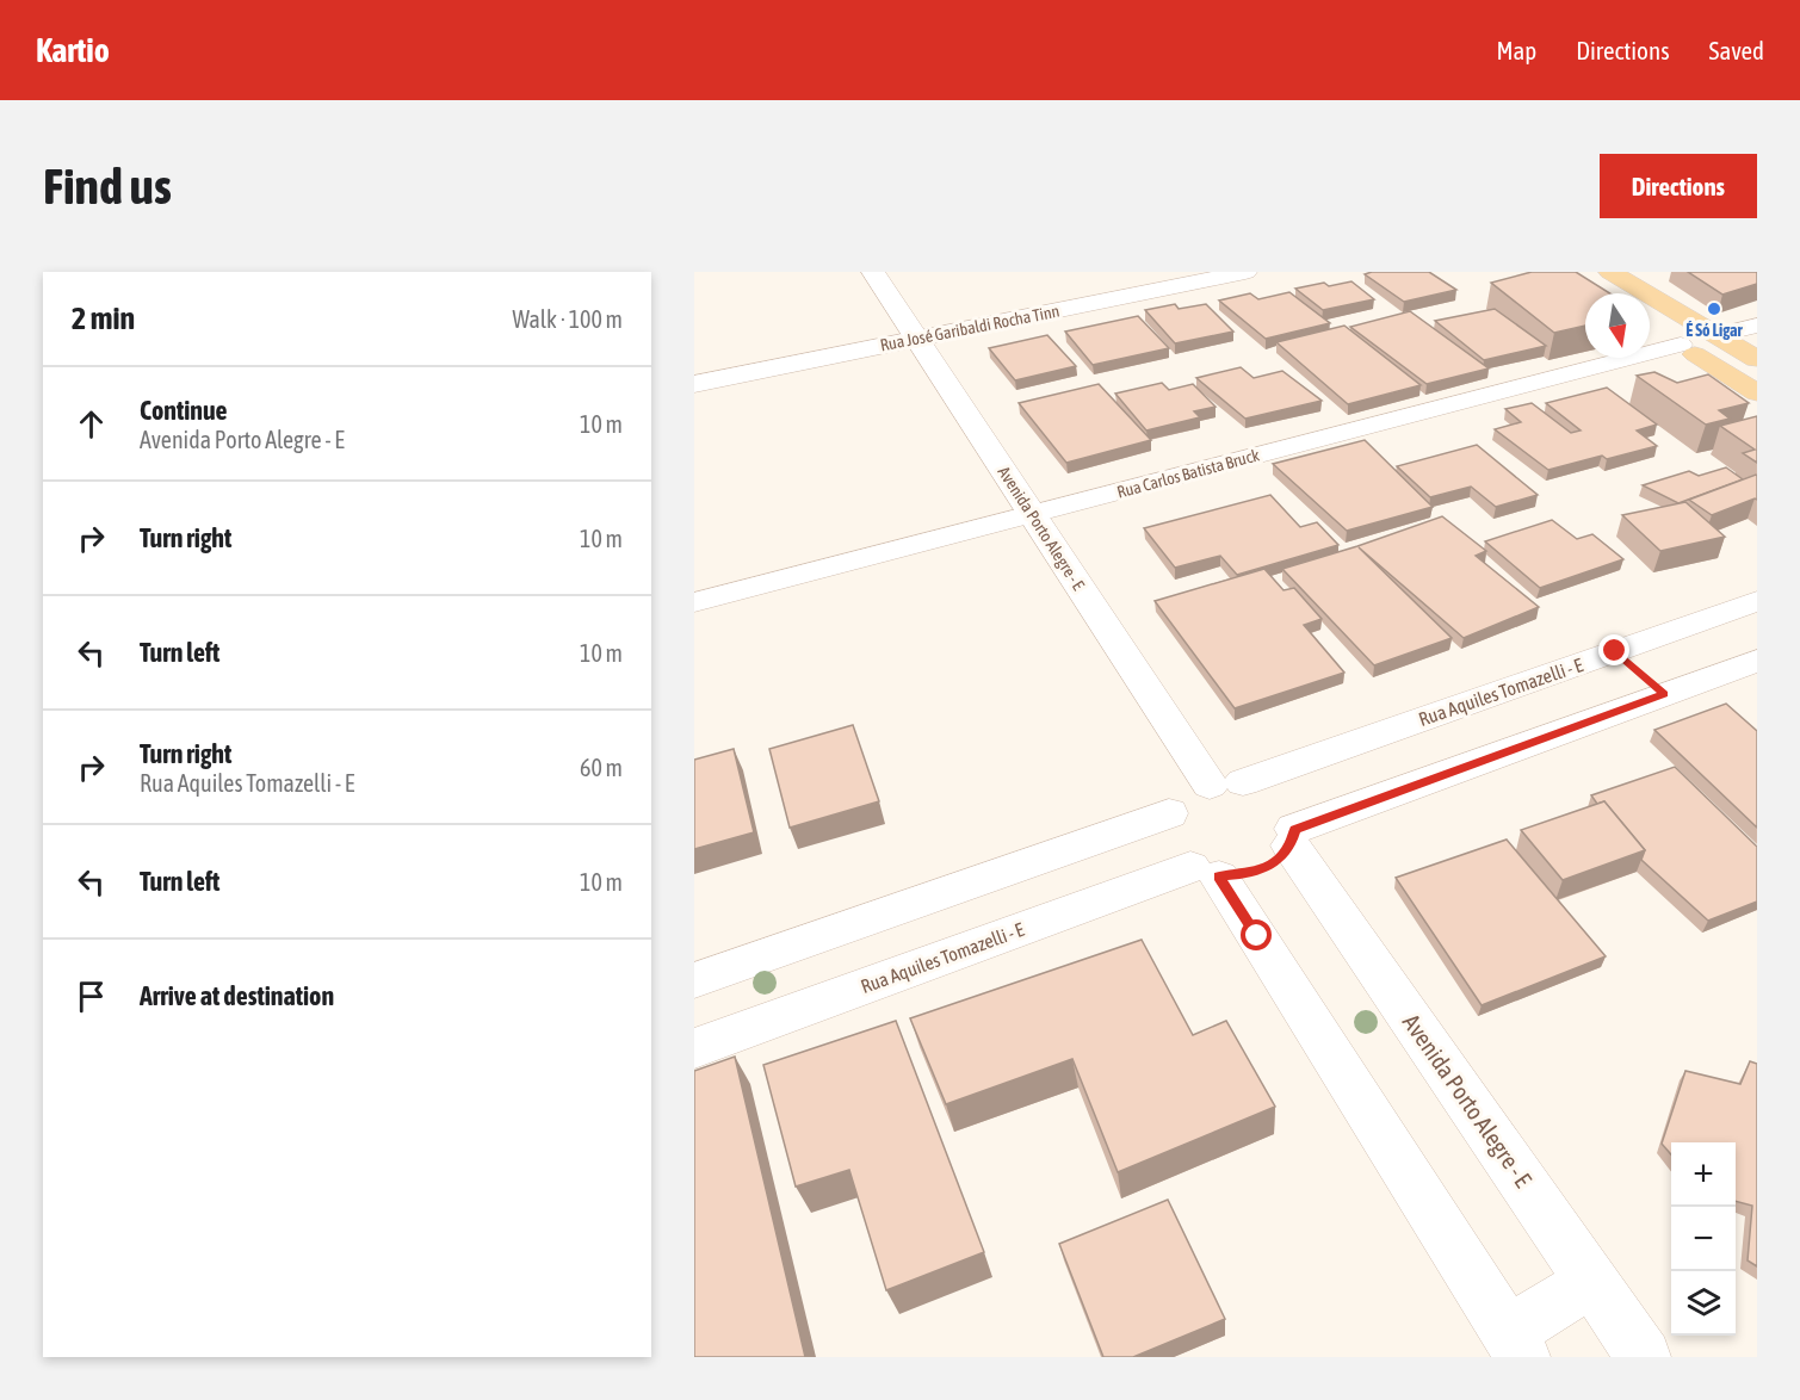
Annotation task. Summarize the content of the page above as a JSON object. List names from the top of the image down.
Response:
{
  "streets": {
    "street": [
      "Rua José Garibaldi Rocha Tinn",
      "Rua Carlos Batista Bruck",
      "Avenida Porto Alegre - E",
      "Rua Aquiles Tomazelli - E"
    ]
  },
  "crossings": [
    ["Rua José Garibaldi Rocha Tinn", "Avenida Porto Alegre - E"],
    ["Rua Carlos Batista Bruck", "Avenida Porto Alegre - E"],
    ["Avenida Porto Alegre - E", "Rua Aquiles Tomazelli - E"]
  ],
  "places": ["É Só Ligar"],
  "north": "bottom",
  "page": {
    "header": "Kartio",
    "nav": ["Map", "Directions", "Saved"],
    "buttons": "Directions",
    "title": "Find us",
    "heading": ["2 min", "Walk · 100 m"],
    "list": [
      ["Continue", "Avenida Porto Alegre - E", "10 m"],
      ["Turn right", "10 m"],
      ["Turn left", "10 m"],
      ["Turn right", "Rua Aquiles Tomazelli - E", "60 m"],
      ["Turn left", "10 m"],
      "Arrive at destination"
    ],
    "map_buttons": ["+", "−"]
  }
}
